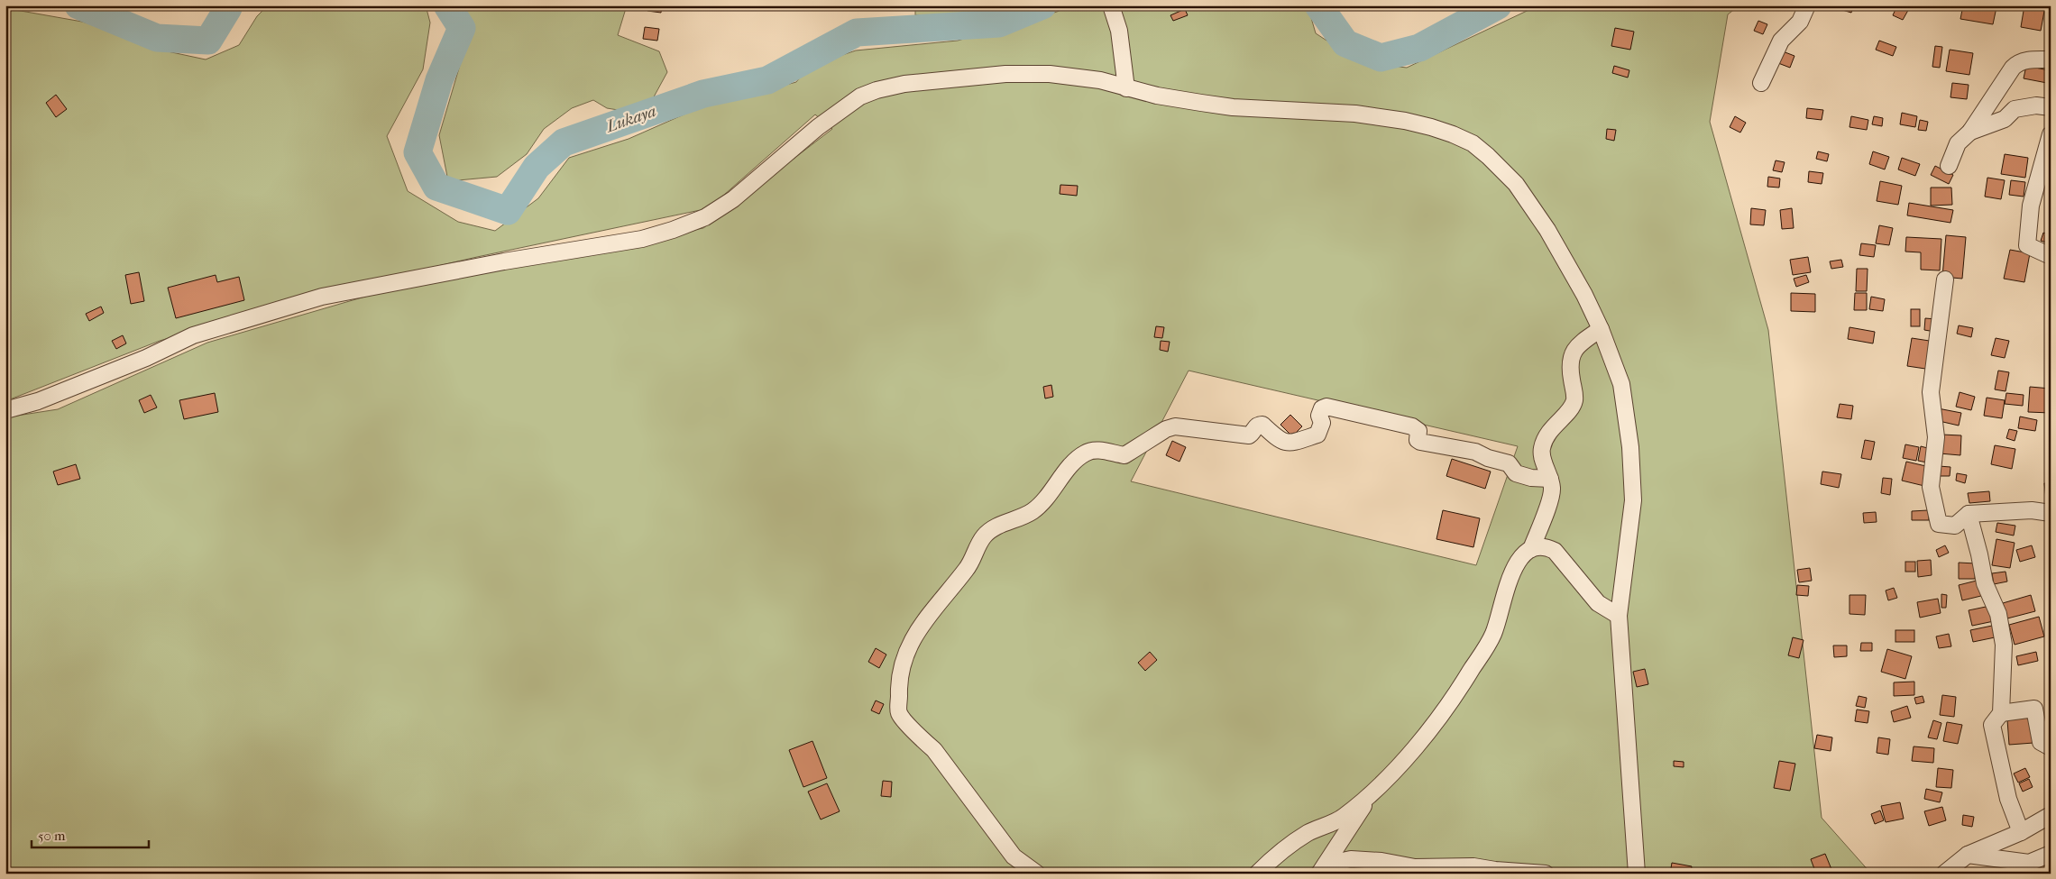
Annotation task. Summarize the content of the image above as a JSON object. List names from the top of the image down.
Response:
{
  "water": ["Lukaya"],
  "scale_bar": "50 m"
}
